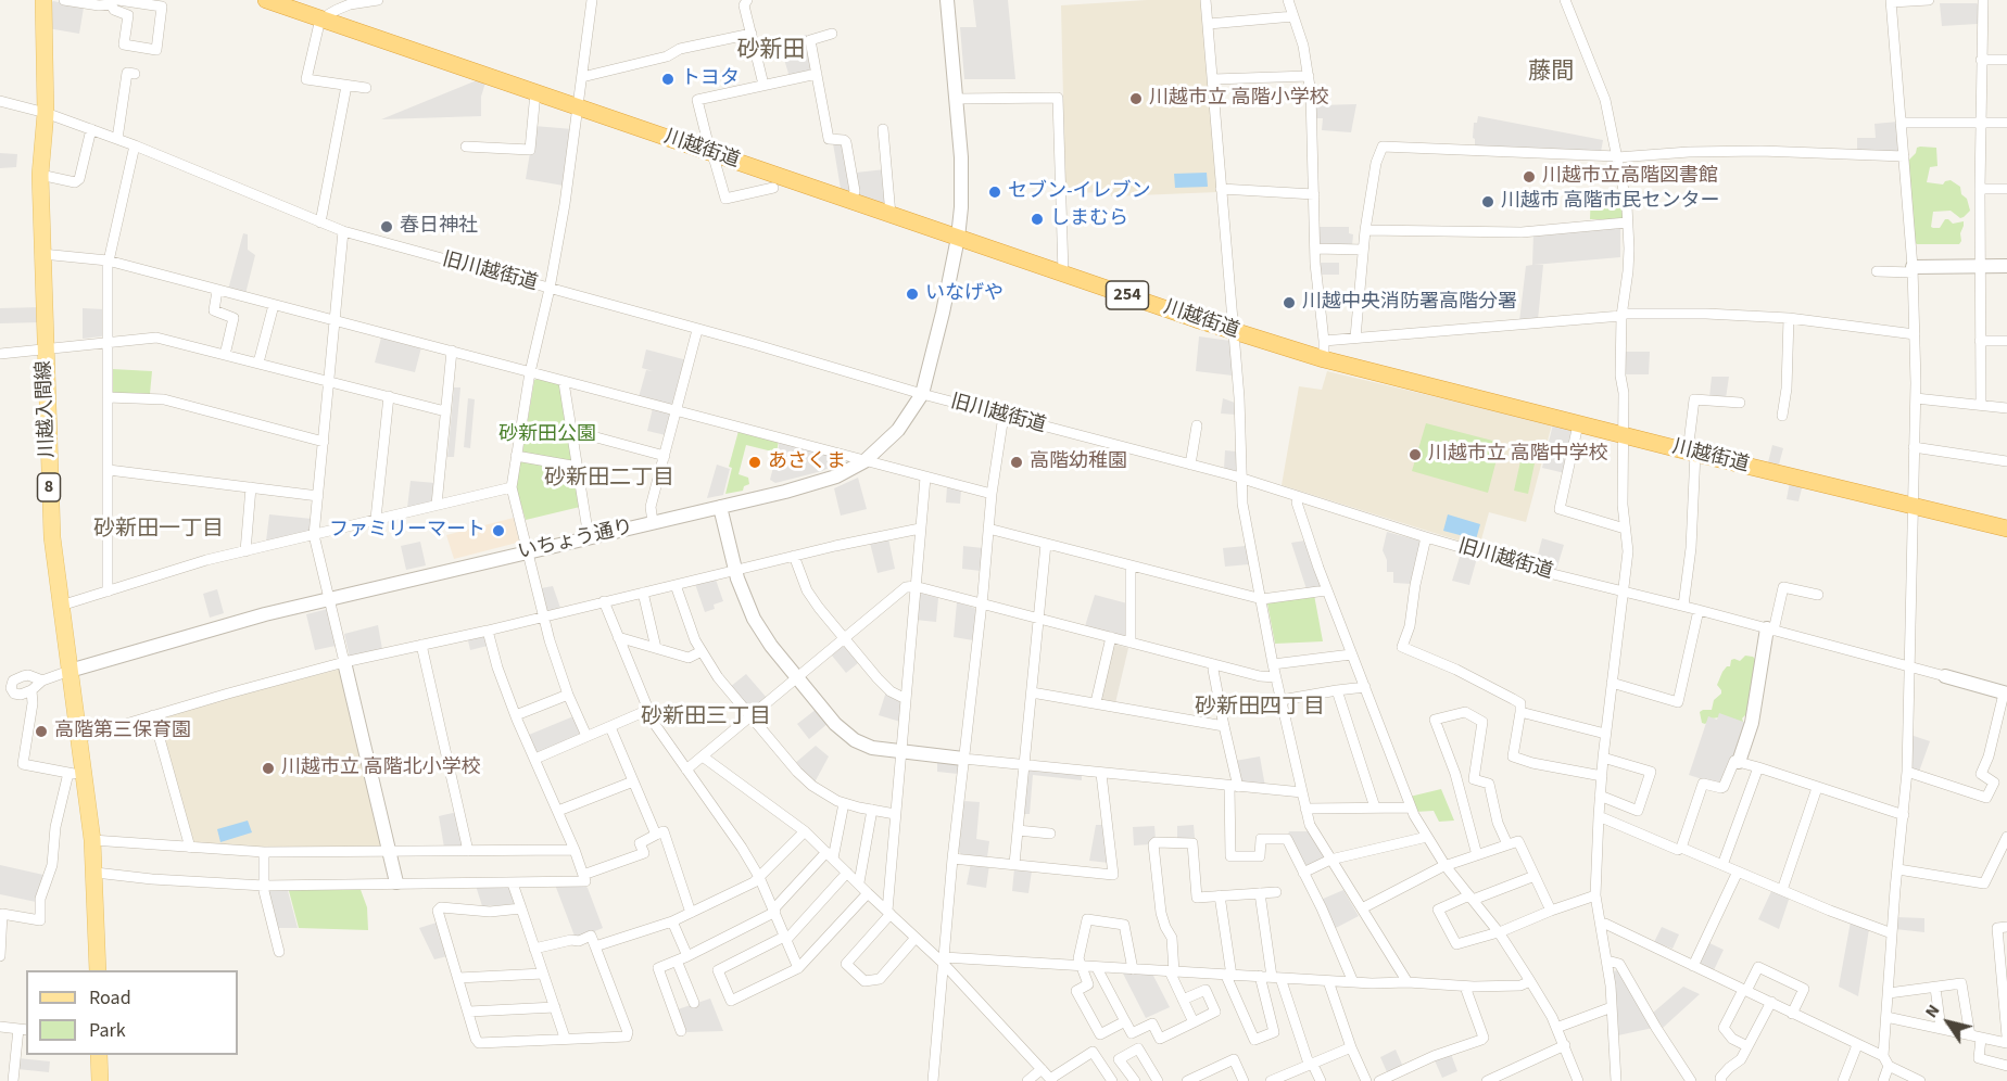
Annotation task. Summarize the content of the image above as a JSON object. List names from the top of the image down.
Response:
{
  "streets": {
    "highway": ["川越街道", "254"],
    "main road": ["川越入間線", "8"],
    "street": ["旧川越街道", "いちょう通り"]
  },
  "crossings": [
    ["川越街道", "いちょう通り"],
    ["旧川越街道", "川越入間線"],
    ["旧川越街道", "いちょう通り"],
    ["川越入間線", "いちょう通り"]
  ],
  "districts": [
    "砂新田",
    "藤間",
    "砂新田二丁目",
    "砂新田一丁目",
    "砂新田四丁目",
    "砂新田三丁目"
  ],
  "parks": ["砂新田公園"],
  "places": [
    "トヨタ",
    "川越市立 高階小学校",
    "川越市立高階図書館",
    "セブン-イレブン",
    "川越市 高階市民センター",
    "しまむら",
    "春日神社",
    "いなげや",
    "川越中央消防署高階分署",
    "川越市立 高階中学校",
    "あさくま",
    "高階幼稚園",
    "ファミリーマート",
    "高階第三保育園",
    "川越市立 高階北小学校"
  ],
  "legend": ["Road", "Park"],
  "north": "top left"
}
